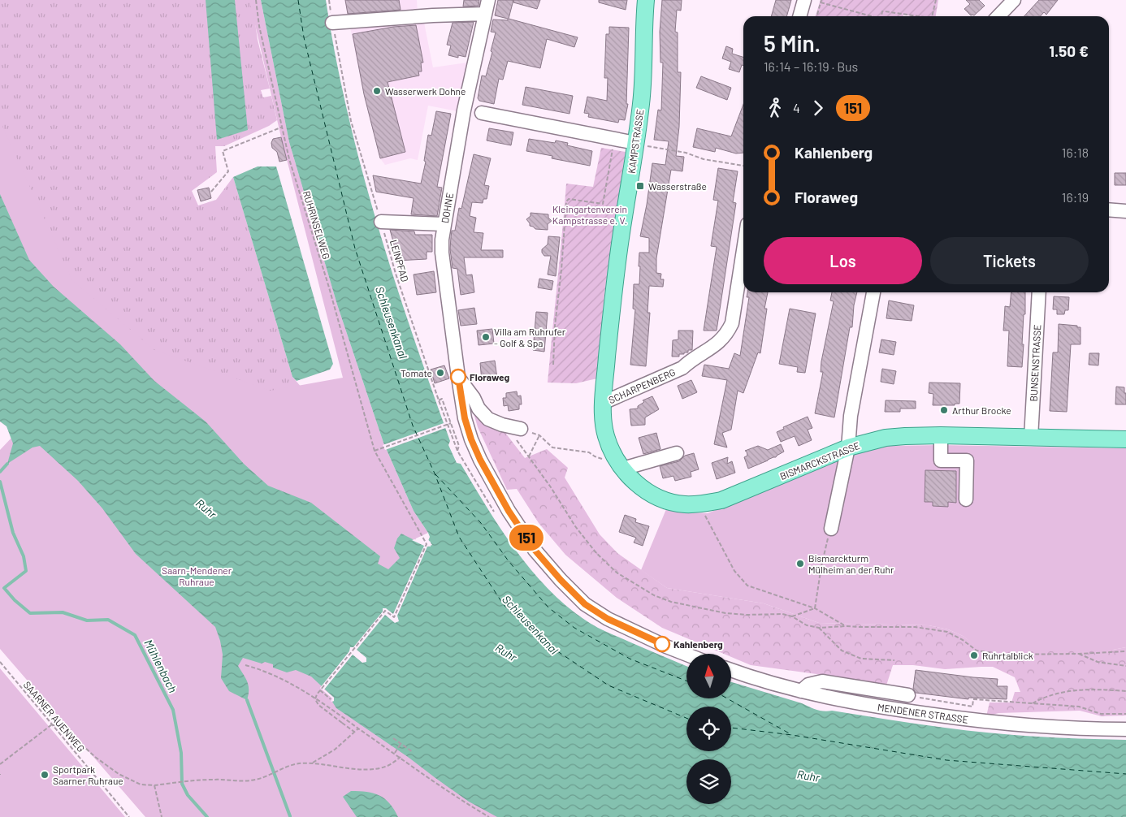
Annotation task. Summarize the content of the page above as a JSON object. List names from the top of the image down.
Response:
{
  "streets": {
    "main road": ["KAMPSTRASSE", "BISMARCKSTRASSE"],
    "street": [
      "DOHNE",
      "BUNSENSTRASSE",
      "SCHARPENBERG",
      "MENDENER STRASSE"
    ],
    "path": ["RUHRINSELWEG", "LEINPFAD", "SAARNER AUENWEG"]
  },
  "crossings": [
    ["KAMPSTRASSE", "SCHARPENBERG"],
    ["KAMPSTRASSE", "BISMARCKSTRASSE"],
    ["BUNSENSTRASSE", "BISMARCKSTRASSE"],
    ["SCHARPENBERG", "BISMARCKSTRASSE"]
  ],
  "water": ["Schleusenkanal", "Ruhr", "Mühlenbach"],
  "parks": ["Kleingartenverein Kampstrasse e. V.", "Saarn-Mendener Ruhraue"],
  "places": {
    "other": [
      "Wasserwerk Dohne",
      "Villa am Ruhrufer - Golf & Spa",
      "Tomate",
      "Floraweg",
      "Arthur Brocke",
      "Bismarckturm Mülheim an der Ruhr",
      "Kahlenberg",
      "Ruhrtalblick",
      "Sportpark Saarner Ruhraue"
    ],
    "transit": ["Wasserstraße"]
  },
  "lines": ["bus line 151"],
  "north": "top",
  "page": {
    "on_map": "151",
    "heading": ["5 Min.", "16:14 – 16:19 · Bus", "1.50 €"],
    "legs": ["4", "151"],
    "list": [
      {
        "name": "Kahlenberg",
        "value": "16:18"
      },
      {
        "name": "Floraweg",
        "value": "16:19"
      }
    ],
    "buttons": ["Los", "Tickets"]
  }
}
